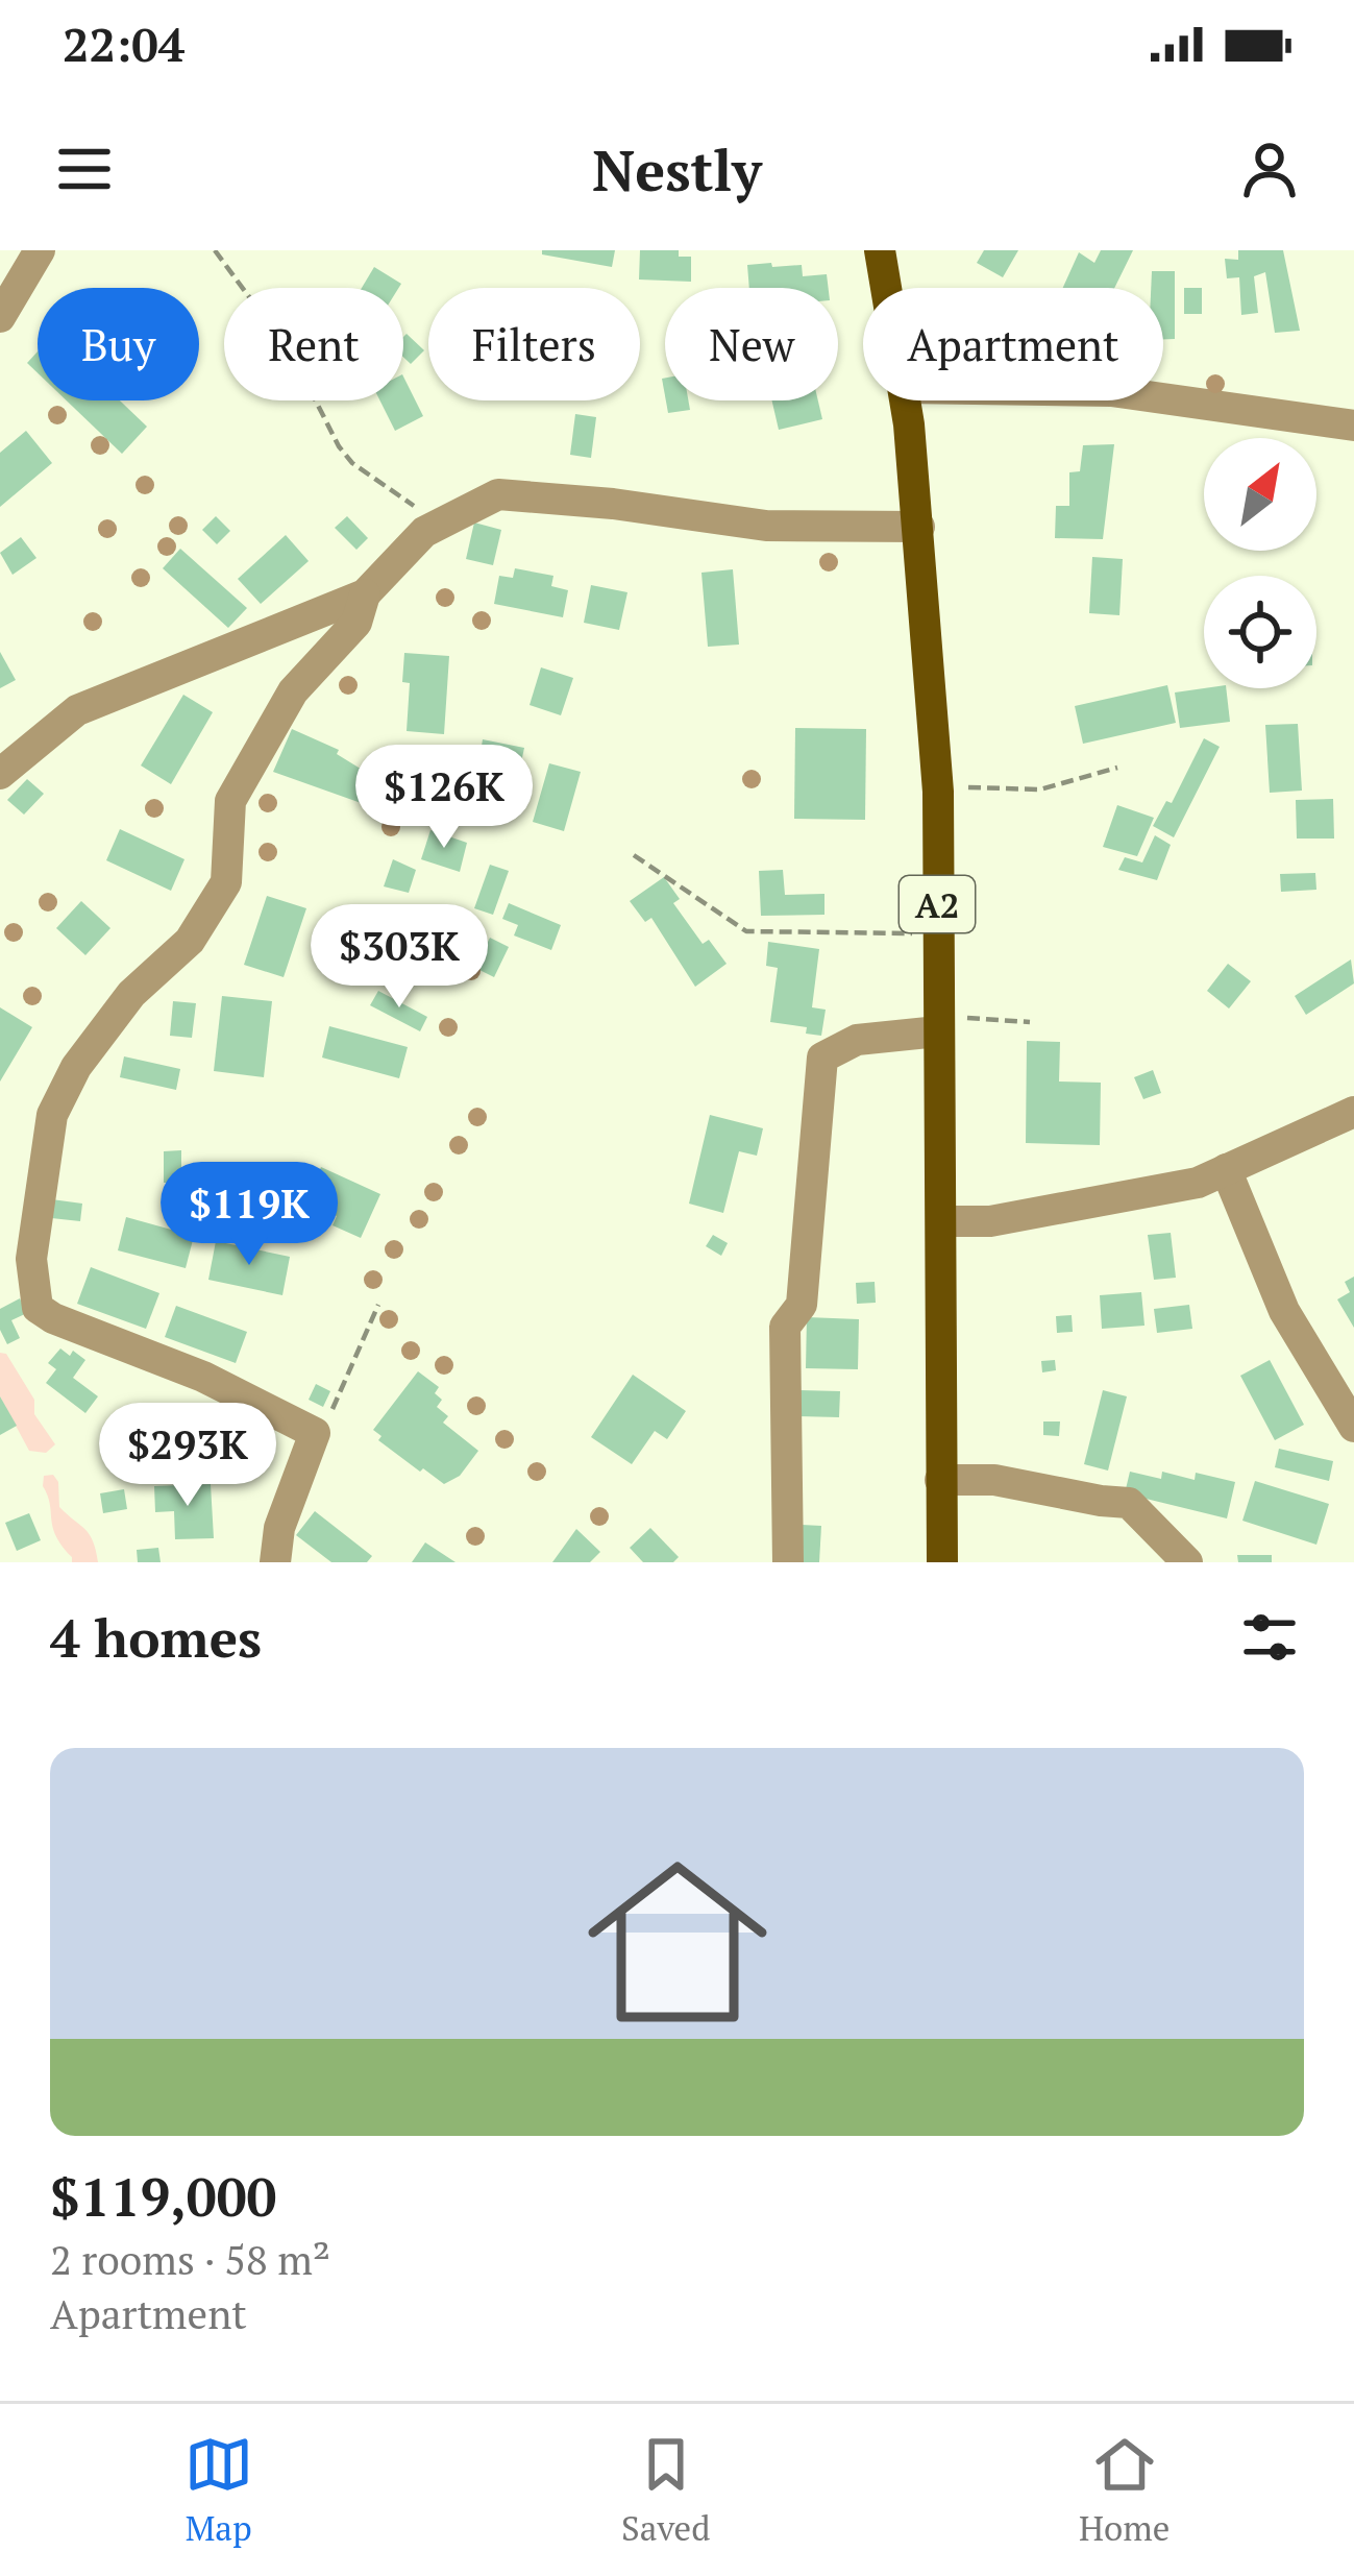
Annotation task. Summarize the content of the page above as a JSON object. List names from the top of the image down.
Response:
{
  "streets": {
    "main road": ["A2"]
  },
  "north": "top right",
  "page": {
    "status": "22:04",
    "header": "Nestly",
    "chip": [
      "Buy",
      "Rent",
      "Filters",
      "New",
      "Apartment"
    ],
    "price": [
      "$126K",
      "$303K",
      "$119K",
      "$293K"
    ],
    "heading": "4 homes",
    "list": [
      {
        "name": "$119,000",
        "note": "2 rooms · 58 m² · Apartment"
      }
    ],
    "tabs": ["Map", "Saved", "Home"]
  }
}
